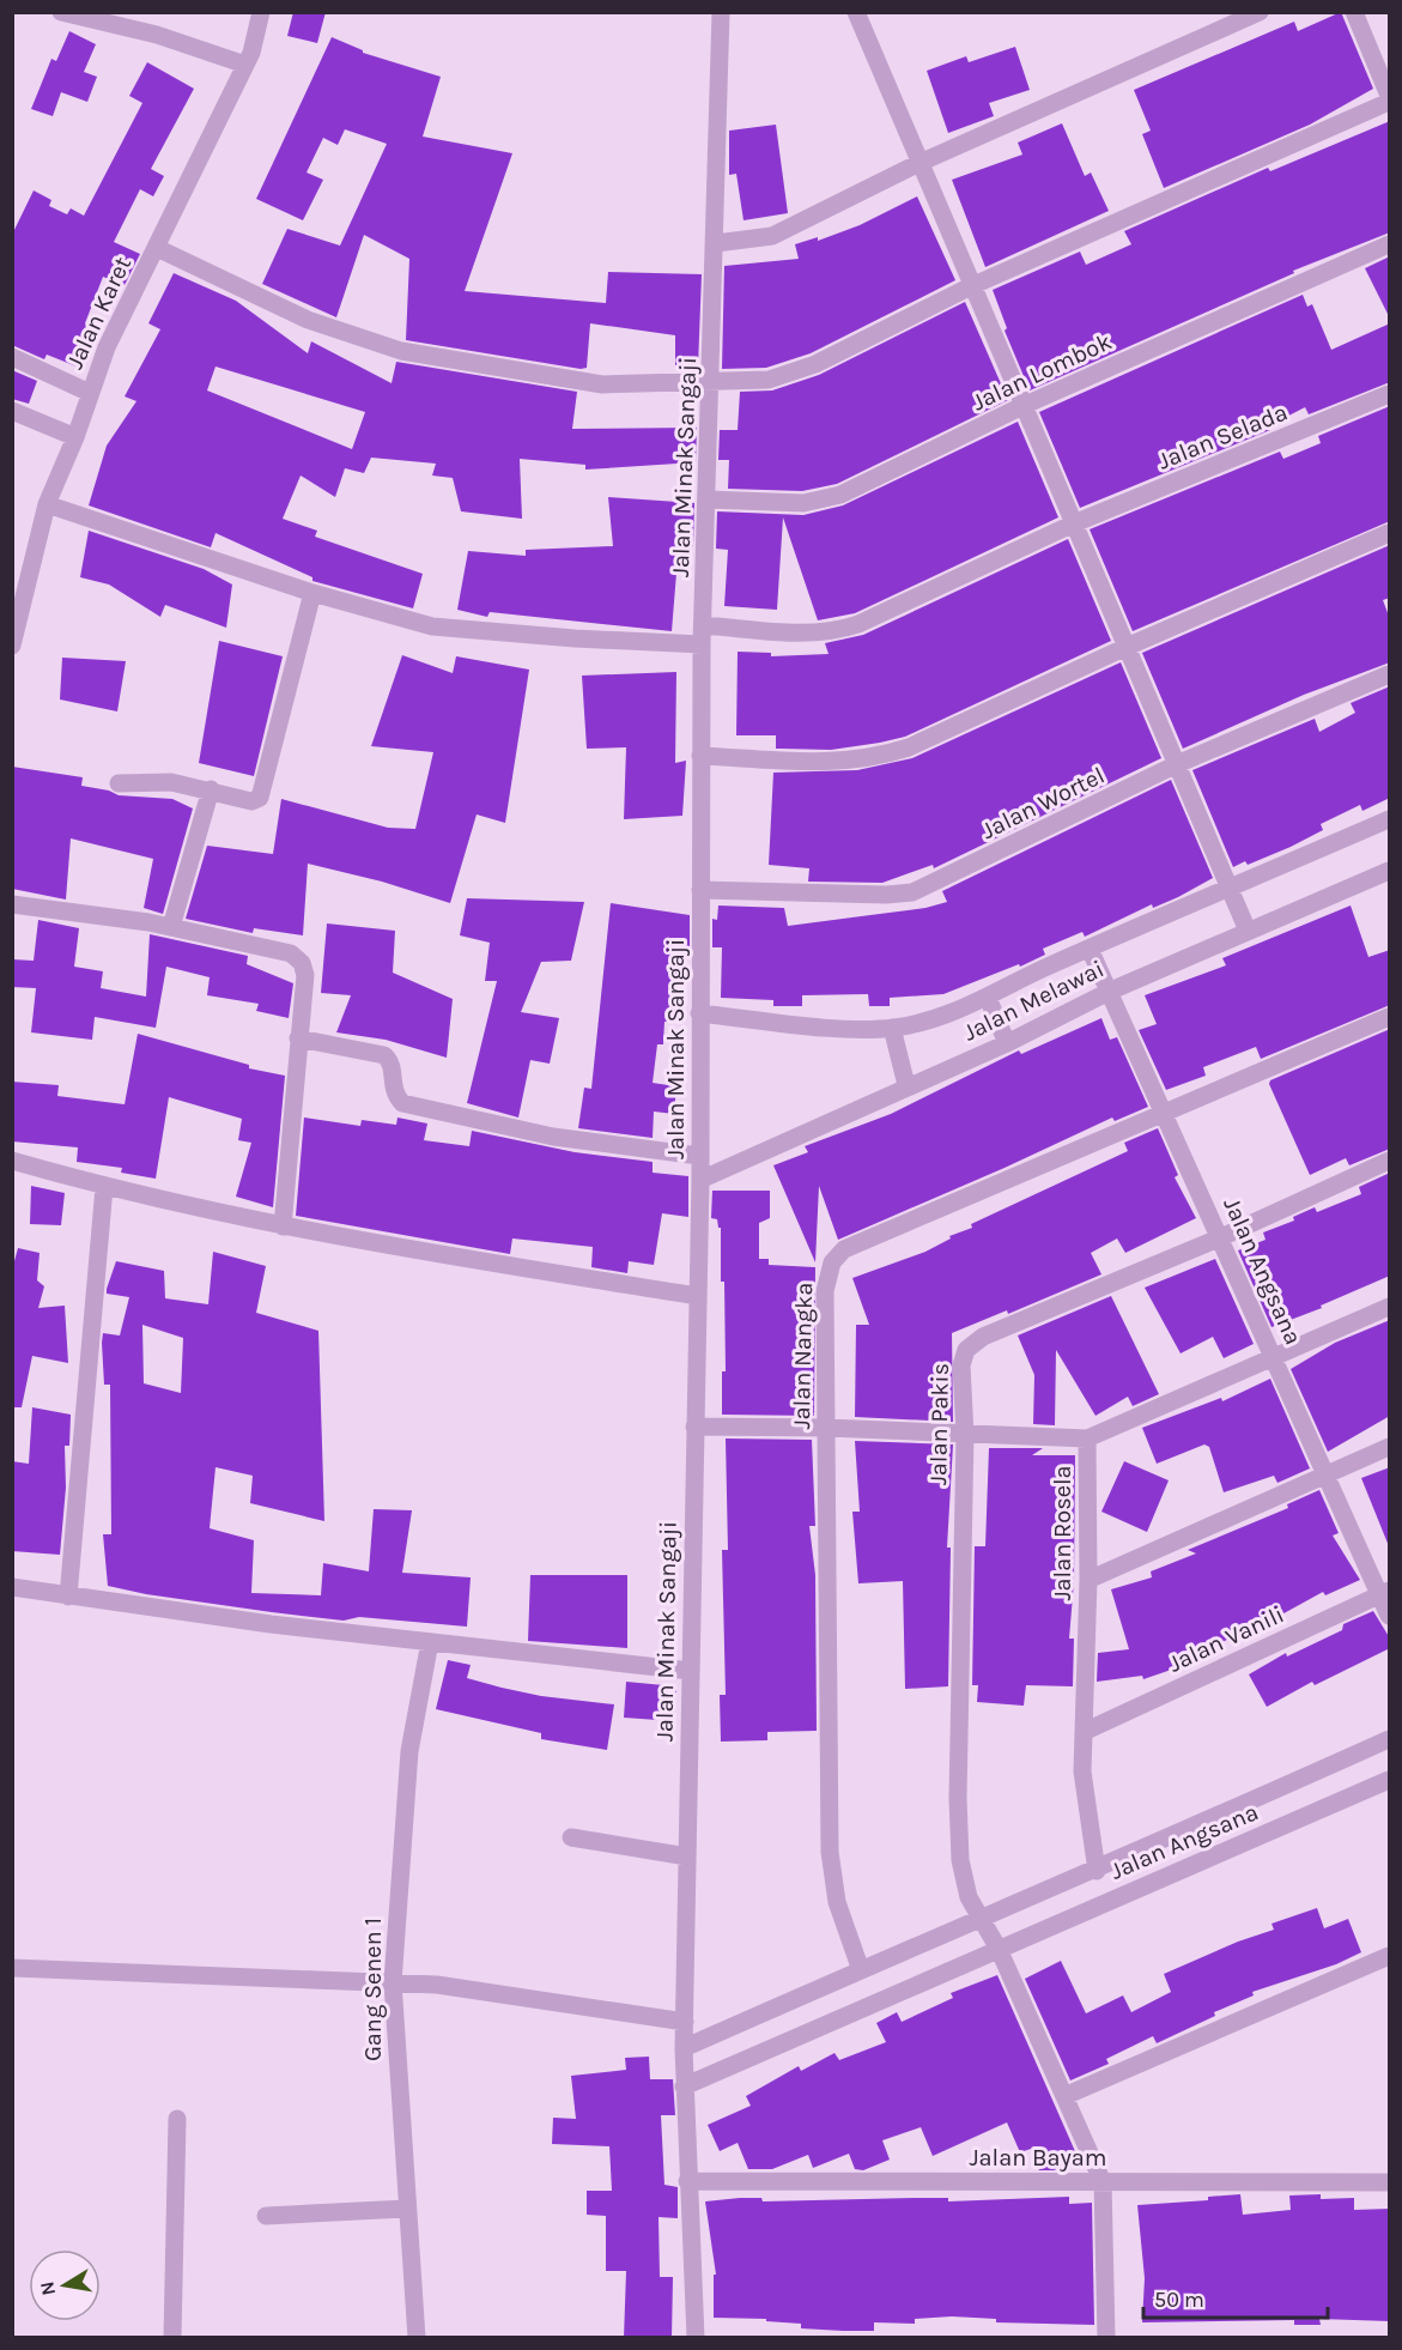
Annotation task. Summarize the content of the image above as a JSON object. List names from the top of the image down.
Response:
{
  "streets": {
    "street": [
      "Jalan Karet",
      "Jalan Lombok",
      "Jalan Selada",
      "Jalan Minak Sangaji",
      "Jalan Wortel",
      "Jalan Melawai",
      "Jalan Angsana",
      "Jalan Nangka",
      "Jalan Pakis",
      "Jalan Rosela",
      "Jalan Vanili",
      "Gang Senen 1",
      "Jalan Bayam"
    ]
  },
  "crossings": [
    ["Jalan Lombok", "Jalan Minak Sangaji"],
    ["Jalan Selada", "Jalan Minak Sangaji"],
    ["Jalan Minak Sangaji", "Jalan Wortel"],
    ["Jalan Minak Sangaji", "Jalan Melawai"],
    ["Jalan Minak Sangaji", "Jalan Angsana"],
    ["Jalan Minak Sangaji", "Jalan Bayam"],
    ["Jalan Melawai", "Jalan Angsana"],
    ["Jalan Angsana", "Jalan Nangka"],
    ["Jalan Angsana", "Jalan Pakis"],
    ["Jalan Angsana", "Jalan Rosela"],
    ["Jalan Angsana", "Jalan Vanili"],
    ["Jalan Rosela", "Jalan Vanili"]
  ],
  "scale_bar": "50 m",
  "north": "left"
}
